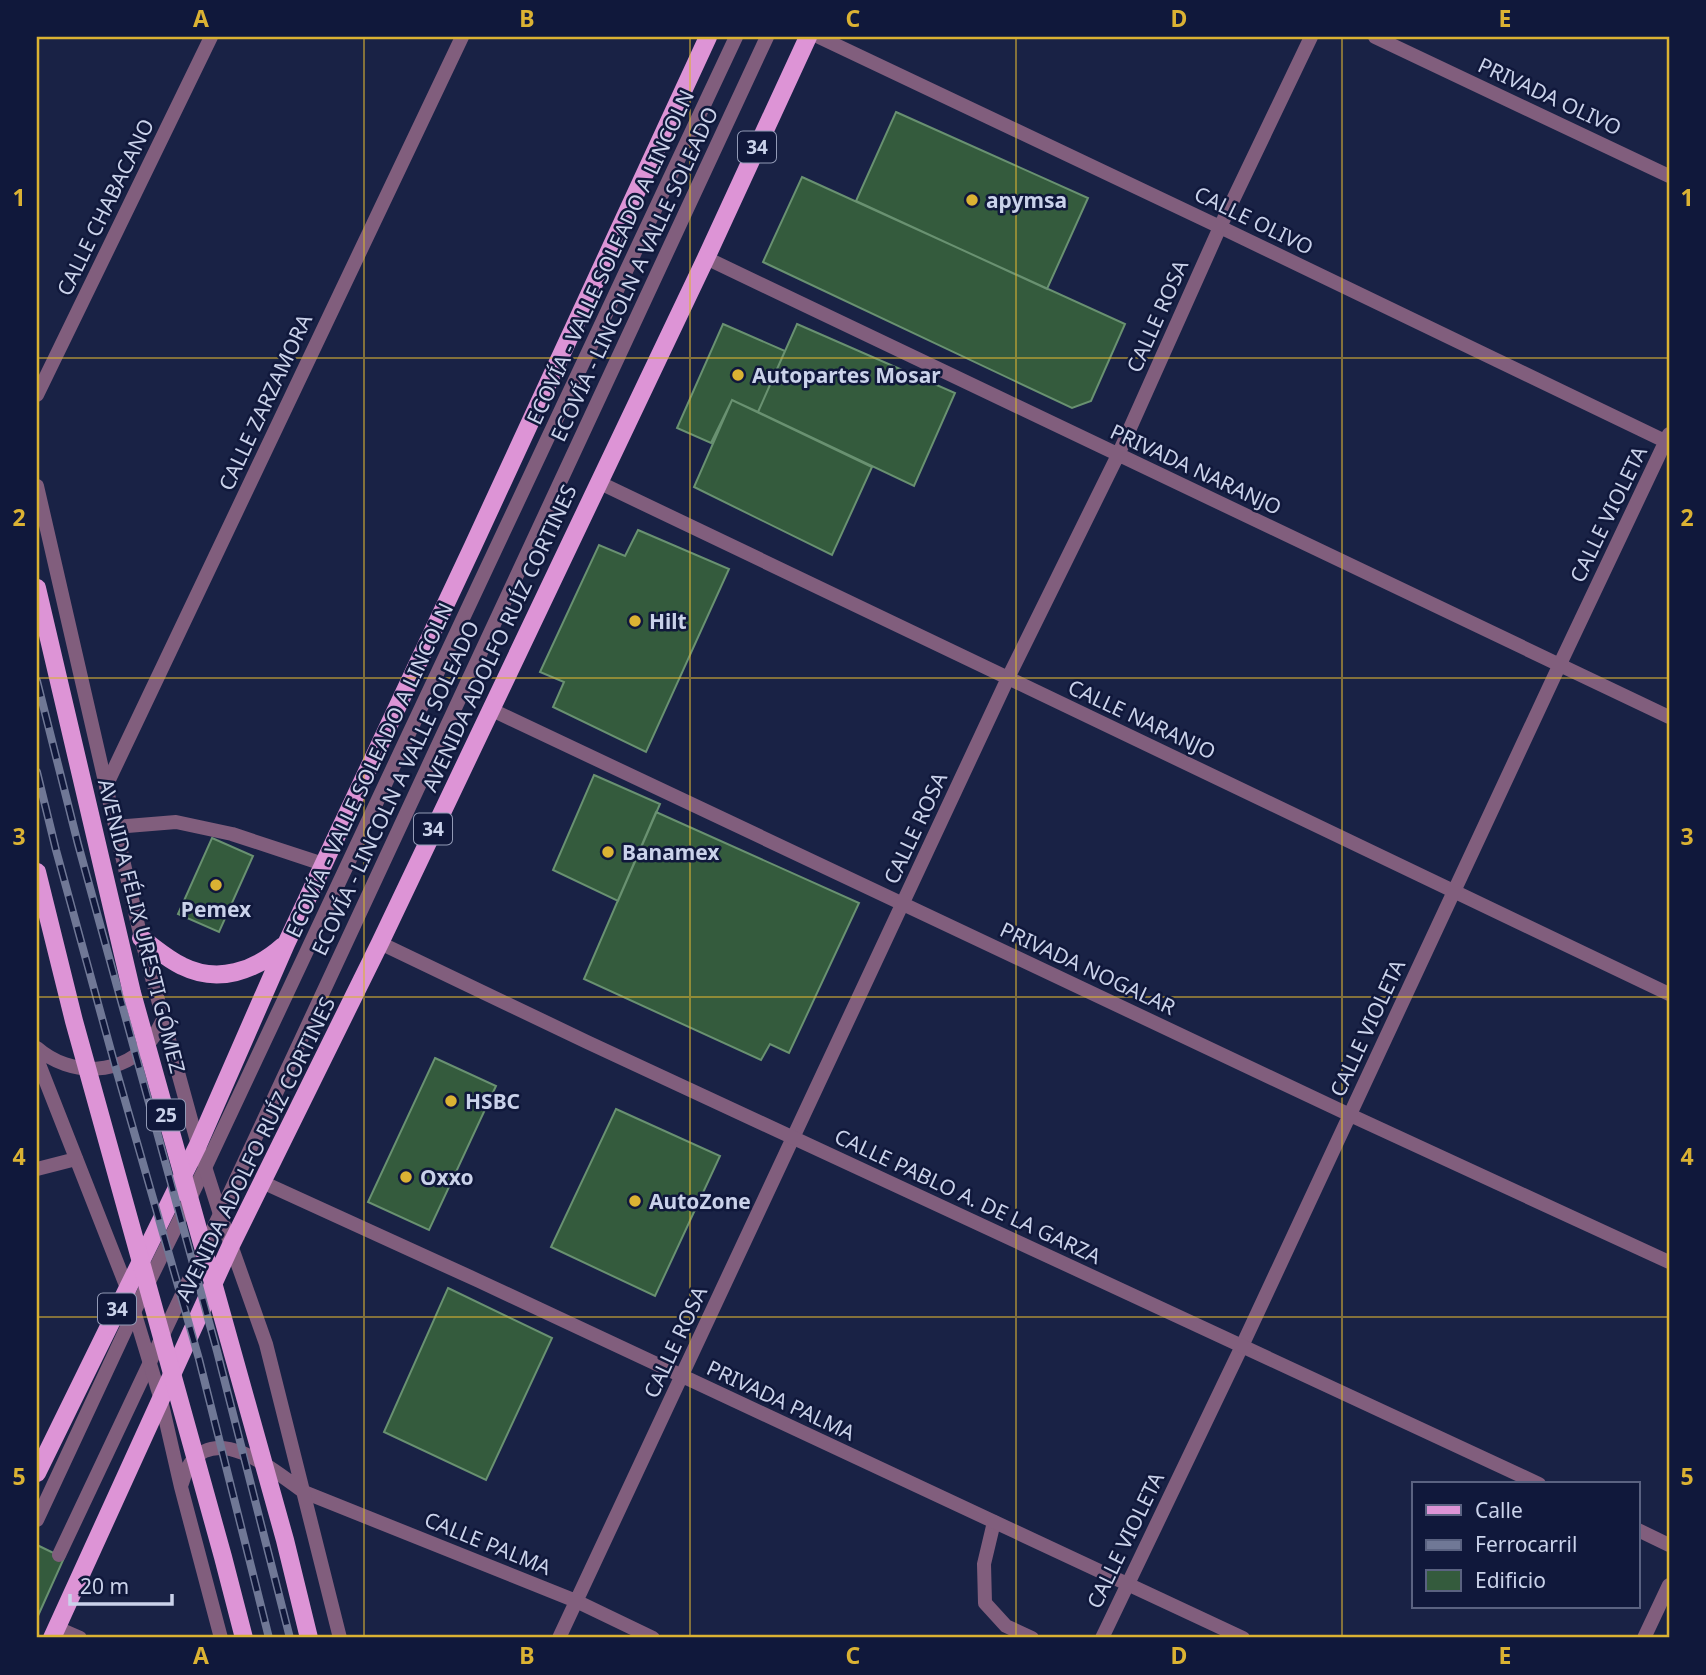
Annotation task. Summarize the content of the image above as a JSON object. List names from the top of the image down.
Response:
{
  "streets": {
    "main road": [
      "34",
      "AVENIDA ADOLFO RUÍZ CORTINES",
      "AVENIDA FÉLIX URESTI GÓMEZ",
      "25"
    ],
    "street": [
      "PRIVADA OLIVO",
      "CALLE CHABACANO",
      "CALLE OLIVO",
      "ECOVÍA - VALLE SOLEADO A LINCOLN",
      "ECOVÍA - LINCOLN A VALLE SOLEADO",
      "CALLE ROSA",
      "CALLE ZARZAMORA",
      "PRIVADA NARANJO",
      "CALLE VIOLETA",
      "CALLE NARANJO",
      "PRIVADA NOGALAR",
      "CALLE PABLO A. DE LA GARZA",
      "PRIVADA PALMA",
      "CALLE PALMA"
    ]
  },
  "crossings": [
    ["CALLE OLIVO", "CALLE ROSA"],
    ["CALLE OLIVO", "CALLE VIOLETA"],
    ["CALLE ROSA", "PRIVADA NARANJO"],
    ["CALLE ROSA", "CALLE NARANJO"],
    ["CALLE ROSA", "PRIVADA NOGALAR"],
    ["CALLE ROSA", "CALLE PABLO A. DE LA GARZA"],
    ["CALLE ROSA", "PRIVADA PALMA"],
    ["CALLE ROSA", "CALLE PALMA"],
    ["PRIVADA NARANJO", "CALLE VIOLETA"],
    ["PRIVADA NARANJO", "AVENIDA ADOLFO RUÍZ CORTINES"],
    ["CALLE VIOLETA", "CALLE NARANJO"],
    ["CALLE VIOLETA", "PRIVADA NOGALAR"],
    ["CALLE VIOLETA", "CALLE PABLO A. DE LA GARZA"],
    ["CALLE VIOLETA", "PRIVADA PALMA"],
    ["AVENIDA ADOLFO RUÍZ CORTINES", "CALLE NARANJO"],
    ["AVENIDA ADOLFO RUÍZ CORTINES", "PRIVADA NOGALAR"],
    ["AVENIDA ADOLFO RUÍZ CORTINES", "CALLE PABLO A. DE LA GARZA"],
    ["AVENIDA ADOLFO RUÍZ CORTINES", "PRIVADA PALMA"]
  ],
  "places": [
    "apymsa",
    "Autopartes Mosar",
    "Hilt",
    "Banamex",
    "Pemex",
    "HSBC",
    "Oxxo",
    "AutoZone"
  ],
  "legend": ["Calle", "Ferrocarril", "Edificio"],
  "scale_bar": "20 m",
  "grid": {
    "columns": [
      "A",
      "B",
      "C",
      "D",
      "E"
    ],
    "rows": [
      "1",
      "2",
      "3",
      "4",
      "5"
    ]
  }
}
